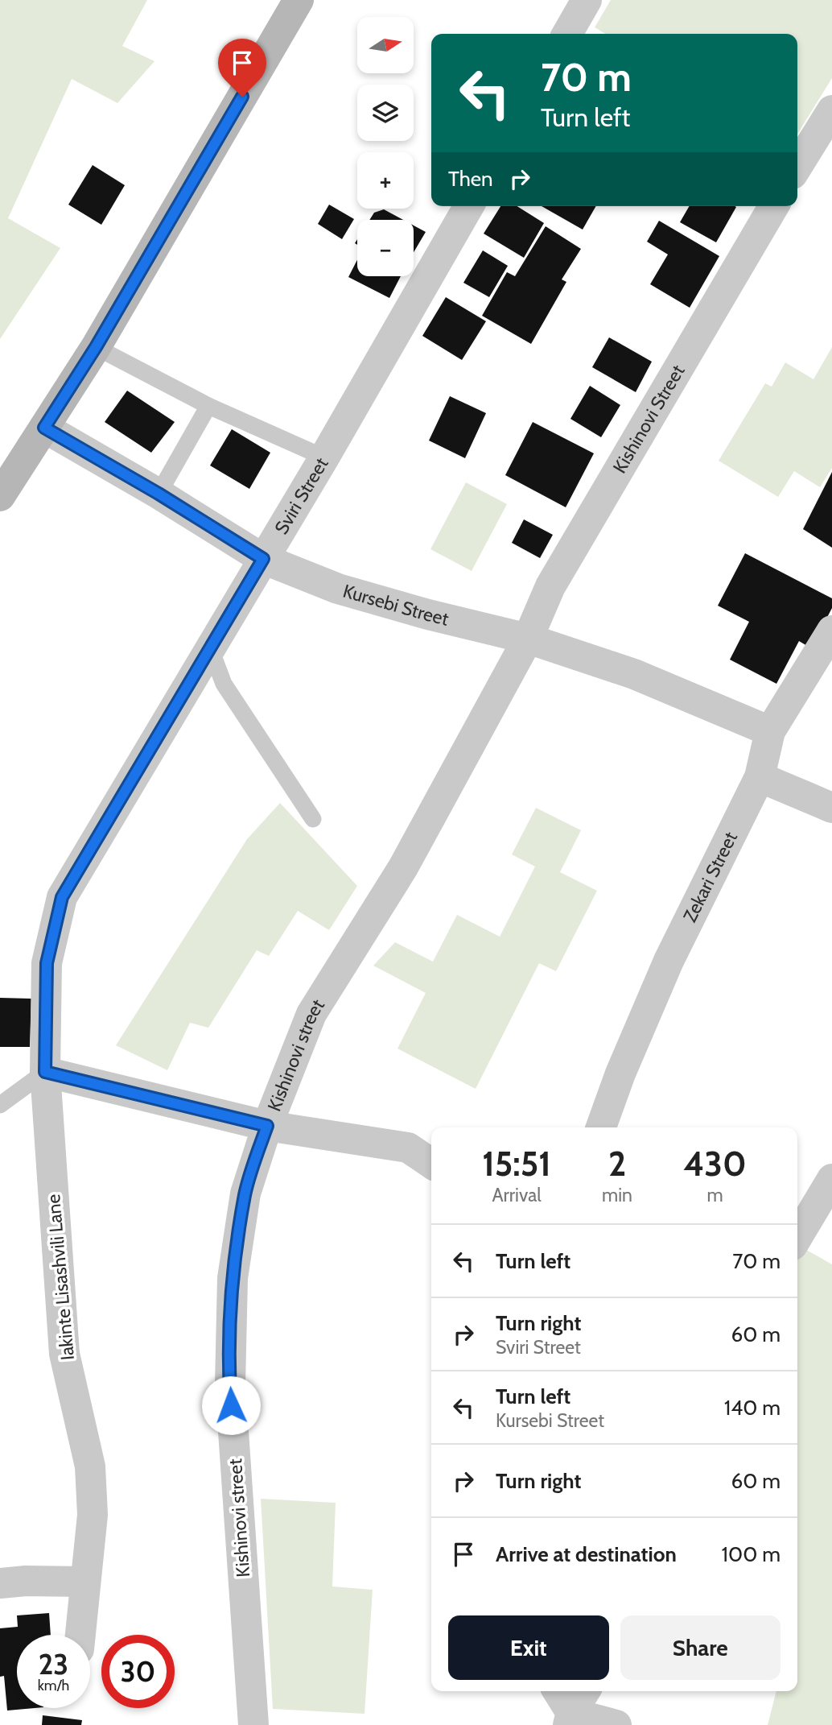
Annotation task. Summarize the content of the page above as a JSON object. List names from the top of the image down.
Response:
{
  "streets": {
    "street": [
      "Kishinovi Street",
      "Sviri Street",
      "Kursebi Street",
      "Zekari Street",
      "Kishinovi street",
      "Iakinte Lisashvili Lane"
    ]
  },
  "crossings": [
    ["Kishinovi Street", "Kursebi Street"],
    ["Kishinovi Street", "Kishinovi street"],
    ["Sviri Street", "Kursebi Street"],
    ["Sviri Street", "Iakinte Lisashvili Lane"],
    ["Kursebi Street", "Zekari Street"],
    ["Kursebi Street", "Kishinovi street"]
  ],
  "north": "right",
  "page": {
    "map_buttons": ["+", "−"],
    "turn": ["70 m", "Turn left"],
    "then": "Then",
    "eta": [
      "15:51",
      "Arrival",
      "2",
      "min",
      "430",
      "m"
    ],
    "list": [
      {
        "name": "Turn left",
        "value": "70 m"
      },
      {
        "name": "Turn right",
        "note": "Sviri Street",
        "value": "60 m"
      },
      {
        "name": "Turn left",
        "note": "Kursebi Street",
        "value": "140 m"
      },
      {
        "name": "Turn right",
        "value": "60 m"
      },
      {
        "name": "Arrive at destination",
        "value": "100 m"
      }
    ],
    "buttons": ["Exit", "Share"],
    "speed": "23 km/h",
    "limit": "30"
  }
}
